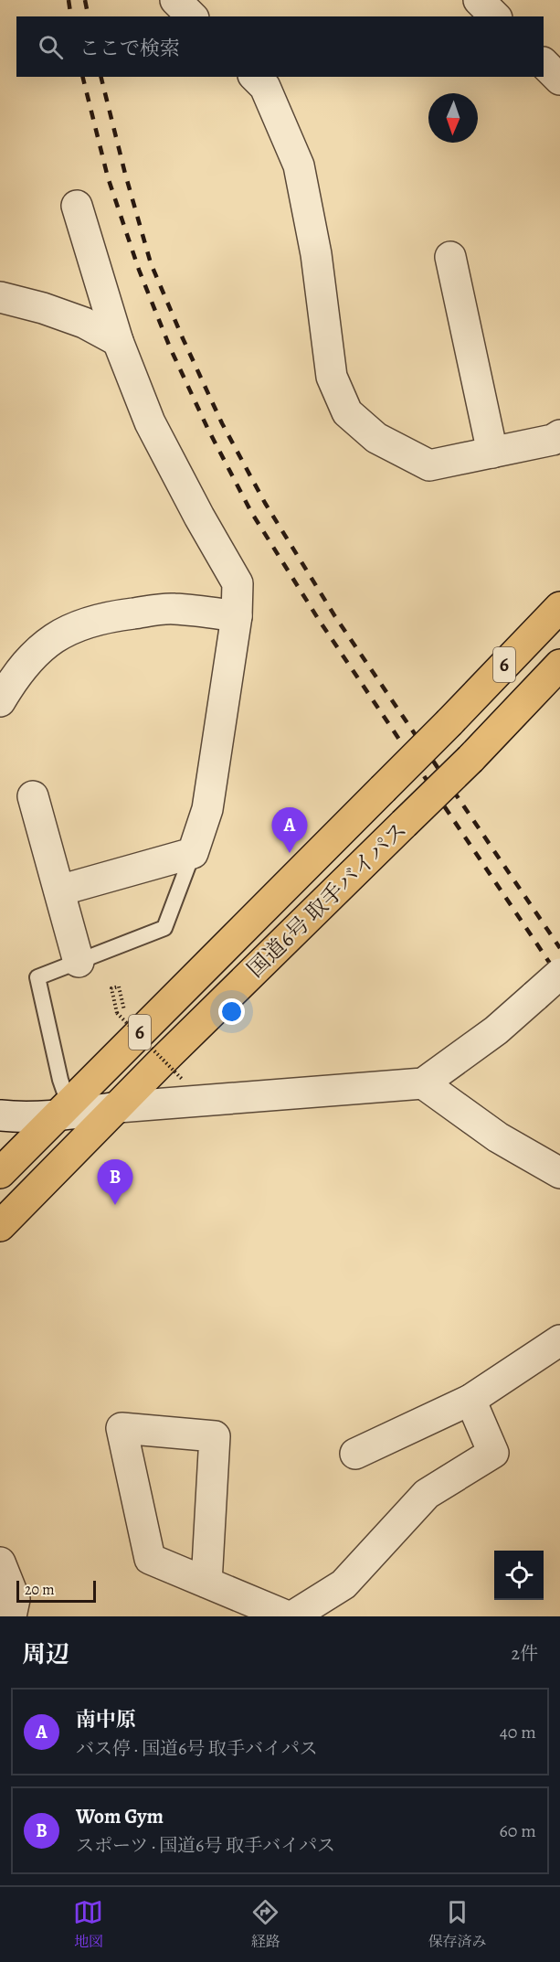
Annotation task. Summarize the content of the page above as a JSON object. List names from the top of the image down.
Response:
{
  "streets": {
    "highway": ["6", "国道6号 取手バイパス"]
  },
  "scale_bar": "20 m",
  "north": "bottom",
  "page": {
    "search": "ここで検索",
    "pins": ["A", "B"],
    "scale": "20 m",
    "heading": ["周辺", "2件"],
    "list": [
      {
        "mark": "A",
        "name": "南中原",
        "note": "バス停 · 国道6号 取手バイパス",
        "value": "40 m"
      },
      {
        "mark": "B",
        "name": "Wom Gym",
        "note": "スポーツ · 国道6号 取手バイパス",
        "value": "60 m"
      }
    ],
    "nav": ["地図", "経路", "保存済み"]
  }
}
